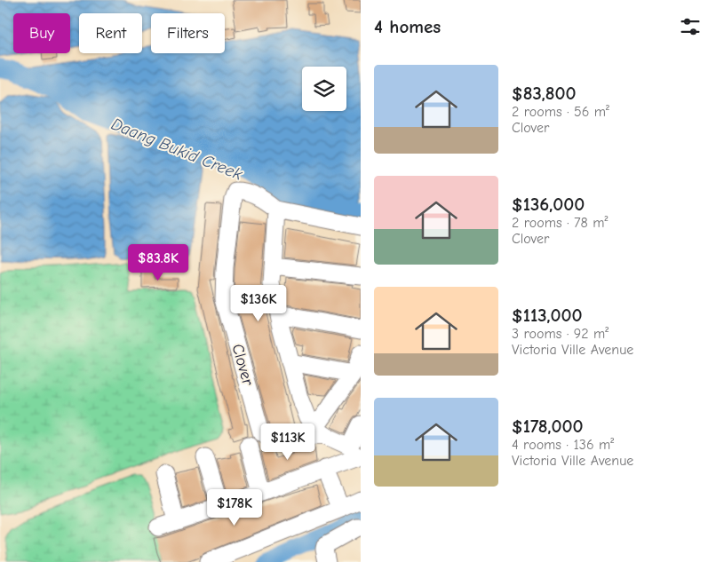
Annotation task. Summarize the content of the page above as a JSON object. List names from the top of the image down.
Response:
{
  "streets": {
    "street": ["Clover"]
  },
  "water": ["Daang Bukid Creek"],
  "page": {
    "heading": "4 homes",
    "chip": ["Buy", "Rent", "Filters"],
    "list": [
      {
        "name": "$83,800",
        "note": "2 rooms · 56 m² · Clover"
      },
      {
        "name": "$136,000",
        "note": "2 rooms · 78 m² · Clover"
      },
      {
        "name": "$113,000",
        "note": "3 rooms · 92 m² · Victoria Ville Avenue"
      },
      {
        "name": "$178,000",
        "note": "4 rooms · 136 m² · Victoria Ville Avenue"
      }
    ],
    "price": [
      "$83.8K",
      "$136K",
      "$113K",
      "$178K"
    ]
  }
}
